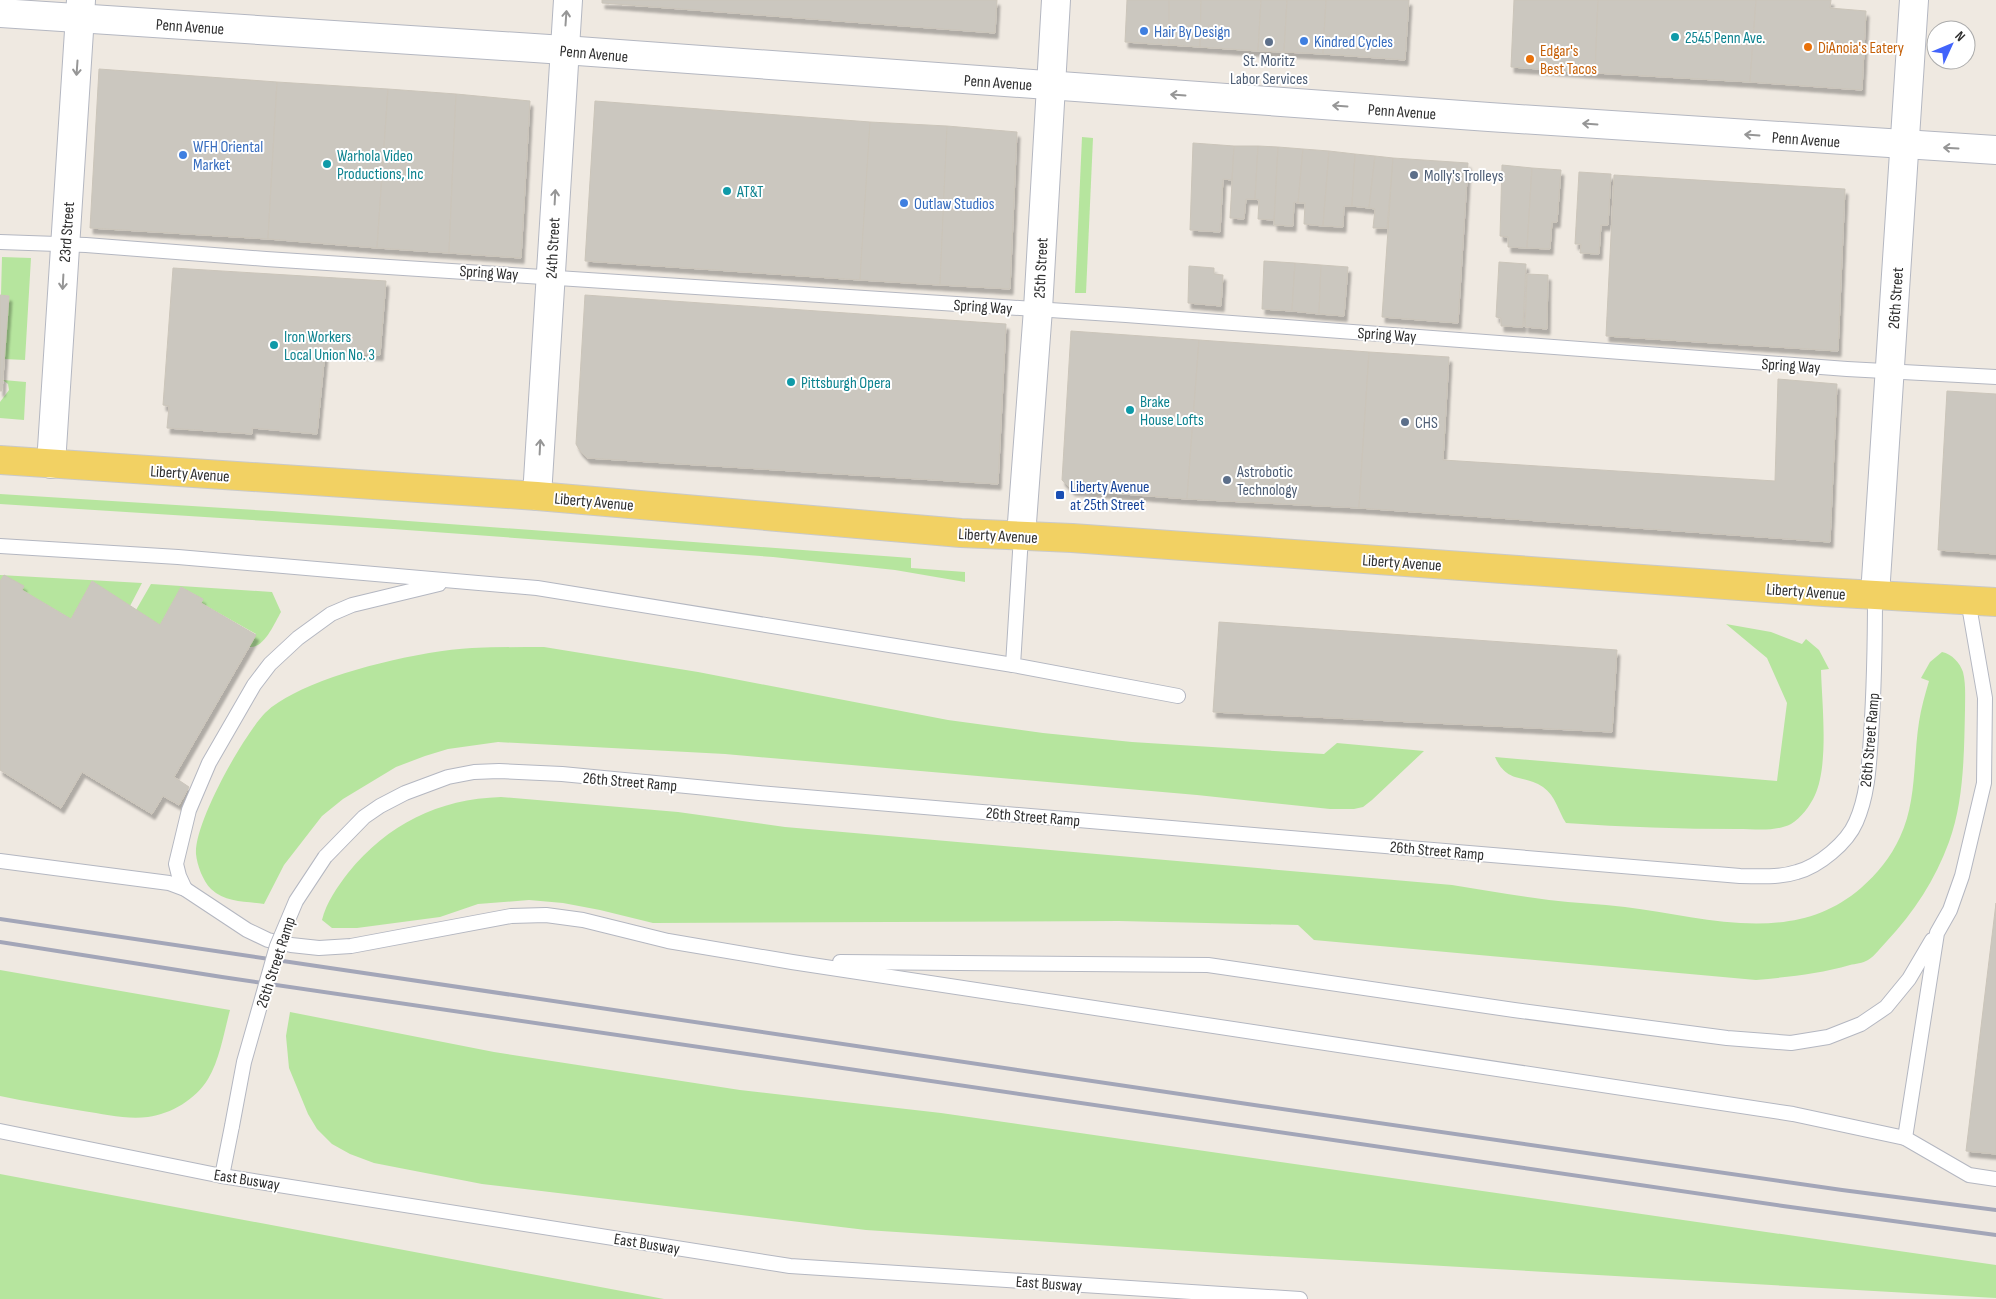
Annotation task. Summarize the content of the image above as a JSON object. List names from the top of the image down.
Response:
{
  "streets": {
    "main road": ["Liberty Avenue"],
    "street": [
      "Penn Avenue",
      "23rd Street",
      "24th Street",
      "25th Street",
      "26th Street"
    ],
    "lane": ["Spring Way", "26th Street Ramp", "East Busway"]
  },
  "crossings": [
    ["Penn Avenue", "23rd Street"],
    ["Penn Avenue", "24th Street"],
    ["Penn Avenue", "25th Street"],
    ["Penn Avenue", "26th Street"],
    ["23rd Street", "Spring Way"],
    ["23rd Street", "Liberty Avenue"],
    ["24th Street", "Spring Way"],
    ["24th Street", "Liberty Avenue"],
    ["25th Street", "Spring Way"],
    ["25th Street", "Liberty Avenue"],
    ["Spring Way", "26th Street"],
    ["26th Street", "Liberty Avenue"],
    ["26th Street", "26th Street Ramp"],
    ["Liberty Avenue", "26th Street Ramp"],
    ["26th Street Ramp", "East Busway"]
  ],
  "one_way": ["Penn Avenue", "23rd Street", "24th Street"],
  "places": {
    "other": [
      "Hair By Design",
      "2545 Penn Ave.",
      "Kindred Cycles",
      "St. Moritz Labor Services",
      "DiAnoia's Eatery",
      "Edgar's Best Tacos",
      "WFH Oriental Market",
      "Warhola Video Productions, Inc",
      "Molly's Trolleys",
      "AT&T",
      "Outlaw Studios",
      "Iron Workers Local Union No. 3",
      "Pittsburgh Opera",
      "Brake House Lofts",
      "CHS",
      "Astrobotic Technology"
    ],
    "transit": ["Liberty Avenue at 25th Street"]
  },
  "north": "top right"
}
